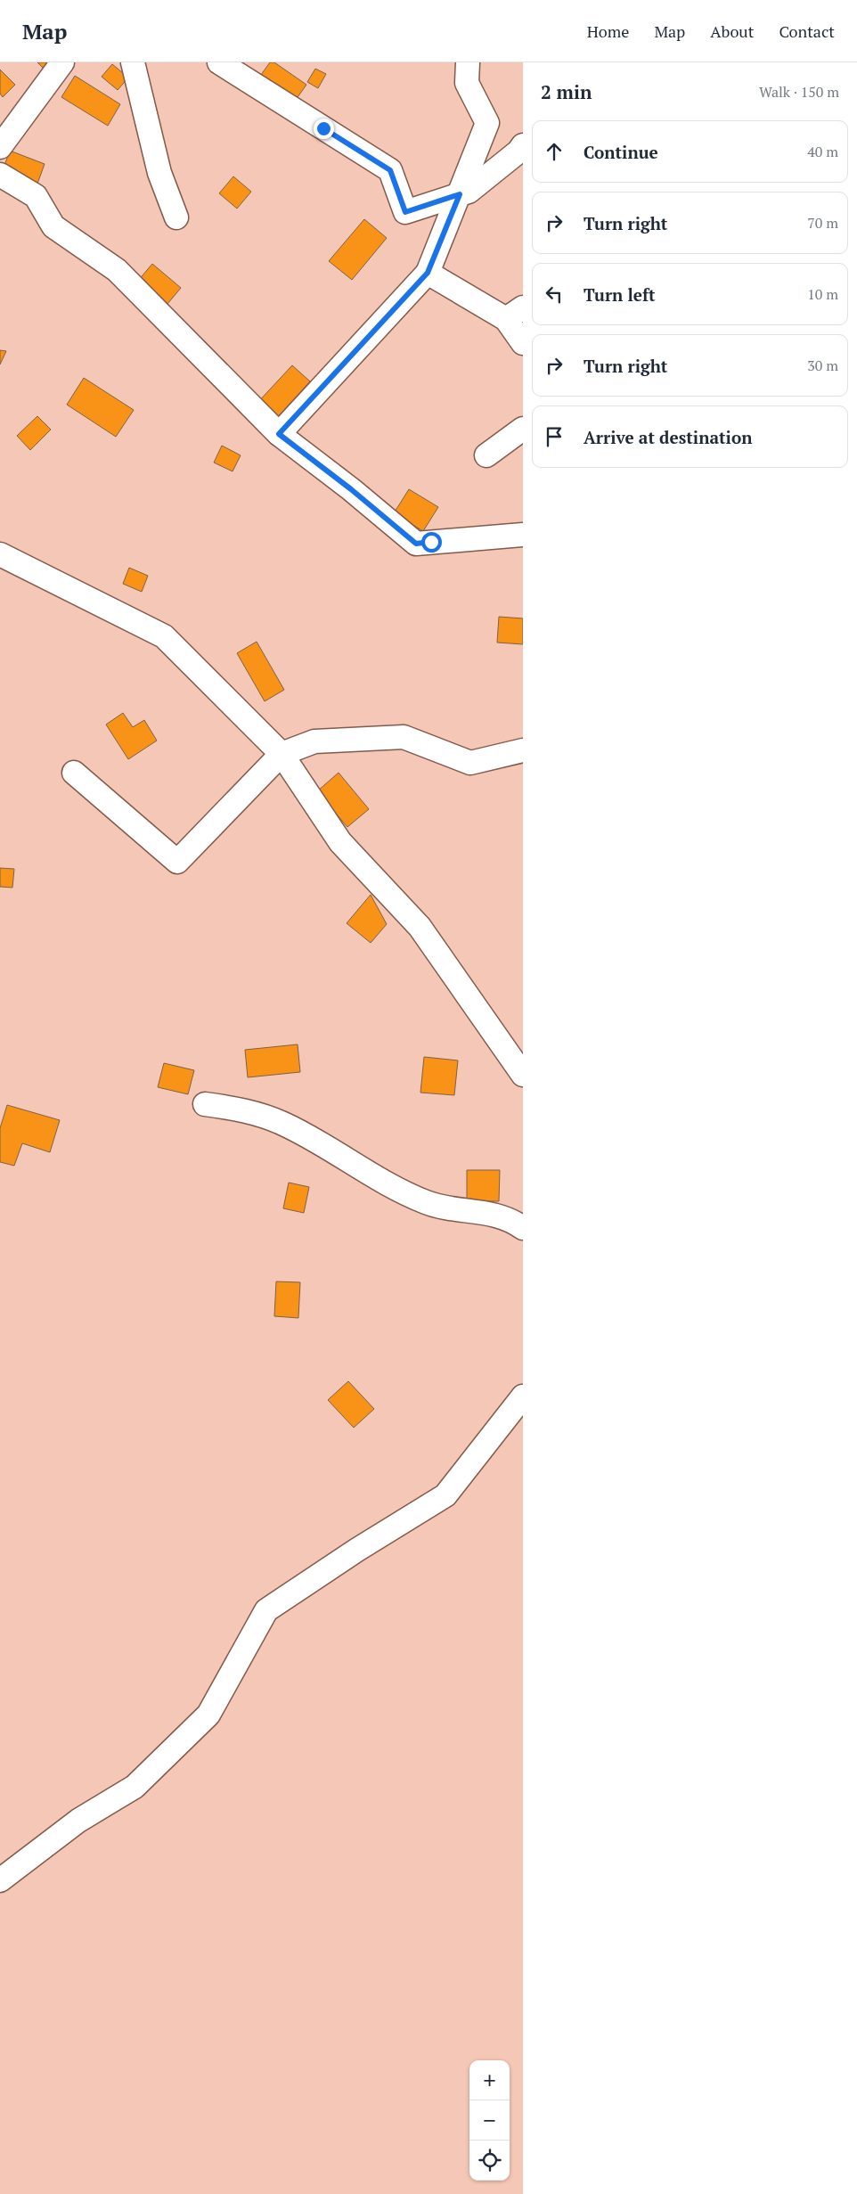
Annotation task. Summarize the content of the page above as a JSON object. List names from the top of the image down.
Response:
{
  "page": {
    "header": "Map",
    "nav": [
      "Home",
      "Map",
      "About",
      "Contact"
    ],
    "heading": ["2 min", "Walk · 150 m"],
    "list": [
      ["Continue", "40 m"],
      ["Turn right", "70 m"],
      ["Turn left", "10 m"],
      ["Turn right", "30 m"],
      "Arrive at destination"
    ],
    "map_buttons": ["+", "−"]
  }
}
